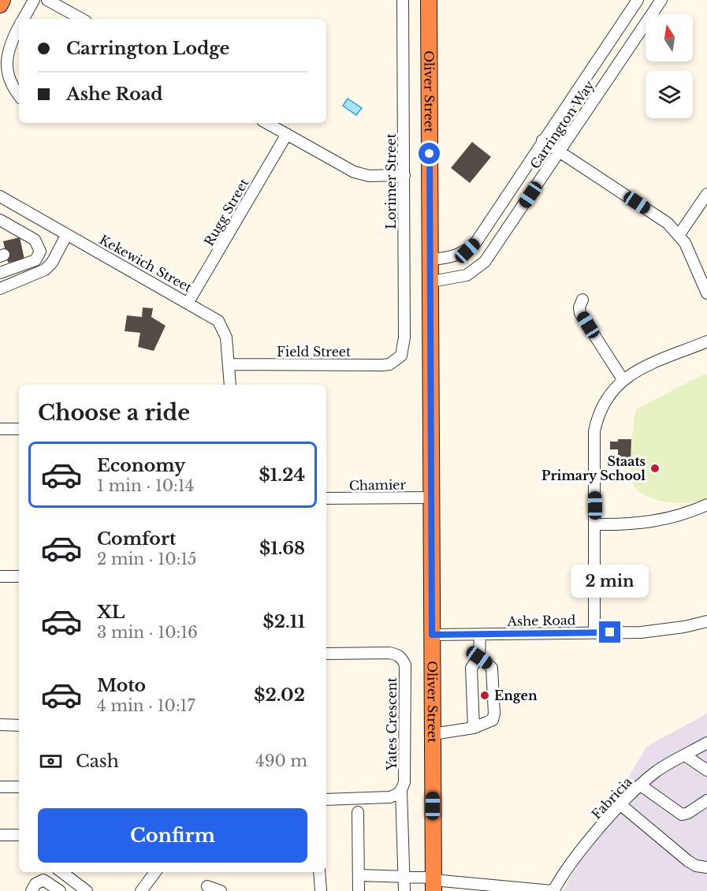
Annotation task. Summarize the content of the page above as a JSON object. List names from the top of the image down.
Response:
{
  "streets": {
    "highway": ["Oliver Street"],
    "street": [
      "Carrington Way",
      "Lorimer Street",
      "Rugg Street",
      "Kekewich Street",
      "Field Street",
      "Chamier",
      "Ashe Road",
      "Yates Crescent",
      "Fabricia"
    ]
  },
  "crossings": [
    ["Oliver Street", "Carrington Way"],
    ["Oliver Street", "Chamier"],
    ["Oliver Street", "Ashe Road"],
    ["Oliver Street", "Fabricia"],
    ["Lorimer Street", "Field Street"],
    ["Rugg Street", "Kekewich Street"],
    ["Kekewich Street", "Field Street"]
  ],
  "places": ["Staats Primary School", "Engen"],
  "north": "top",
  "page": {
    "banner": ["Carrington Lodge", "Ashe Road"],
    "heading": "Choose a ride",
    "list": [
      {
        "name": "Economy",
        "note": "1 min · 10:14",
        "value": "$1.24"
      },
      {
        "name": "Comfort",
        "note": "2 min · 10:15",
        "value": "$1.68"
      },
      {
        "name": "XL",
        "note": "3 min · 10:16",
        "value": "$2.11"
      },
      {
        "name": "Moto",
        "note": "4 min · 10:17",
        "value": "$2.02"
      }
    ],
    "bubble": "2 min",
    "pay": ["Cash", "490 m"],
    "buttons": "Confirm"
  }
}
